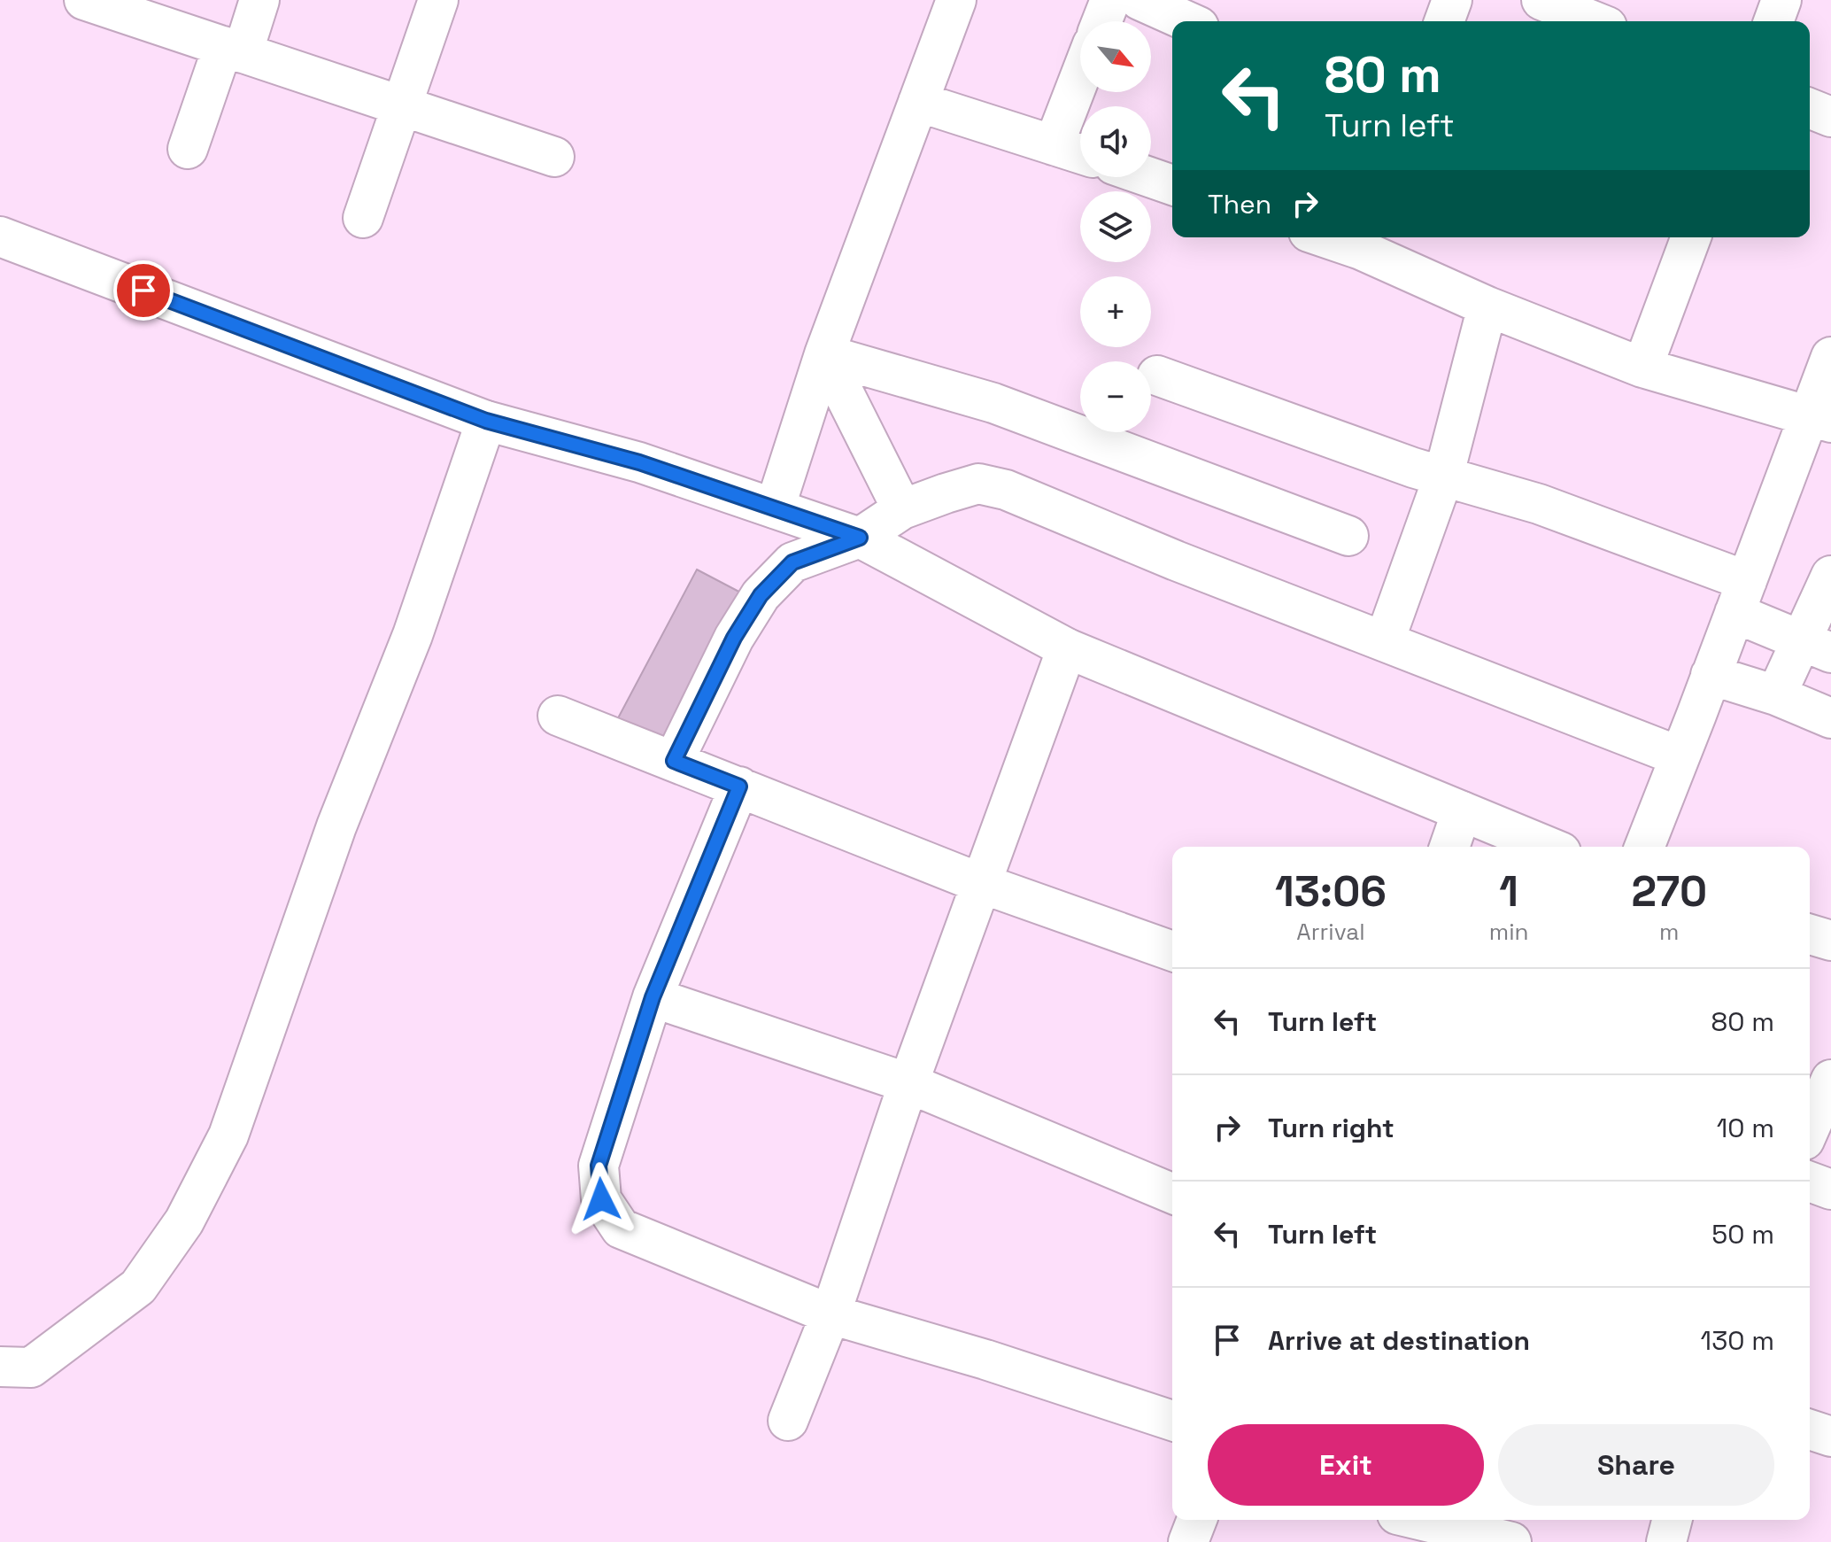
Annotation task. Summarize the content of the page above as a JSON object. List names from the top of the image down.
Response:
{
  "north": "bottom right",
  "page": {
    "map_buttons": ["+", "−"],
    "turn": ["80 m", "Turn left"],
    "then": "Then",
    "eta": [
      "13:06",
      "Arrival",
      "1",
      "min",
      "270",
      "m"
    ],
    "list": [
      {
        "name": "Turn left",
        "value": "80 m"
      },
      {
        "name": "Turn right",
        "value": "10 m"
      },
      {
        "name": "Turn left",
        "value": "50 m"
      },
      {
        "name": "Arrive at destination",
        "value": "130 m"
      }
    ],
    "buttons": ["Exit", "Share"]
  }
}
